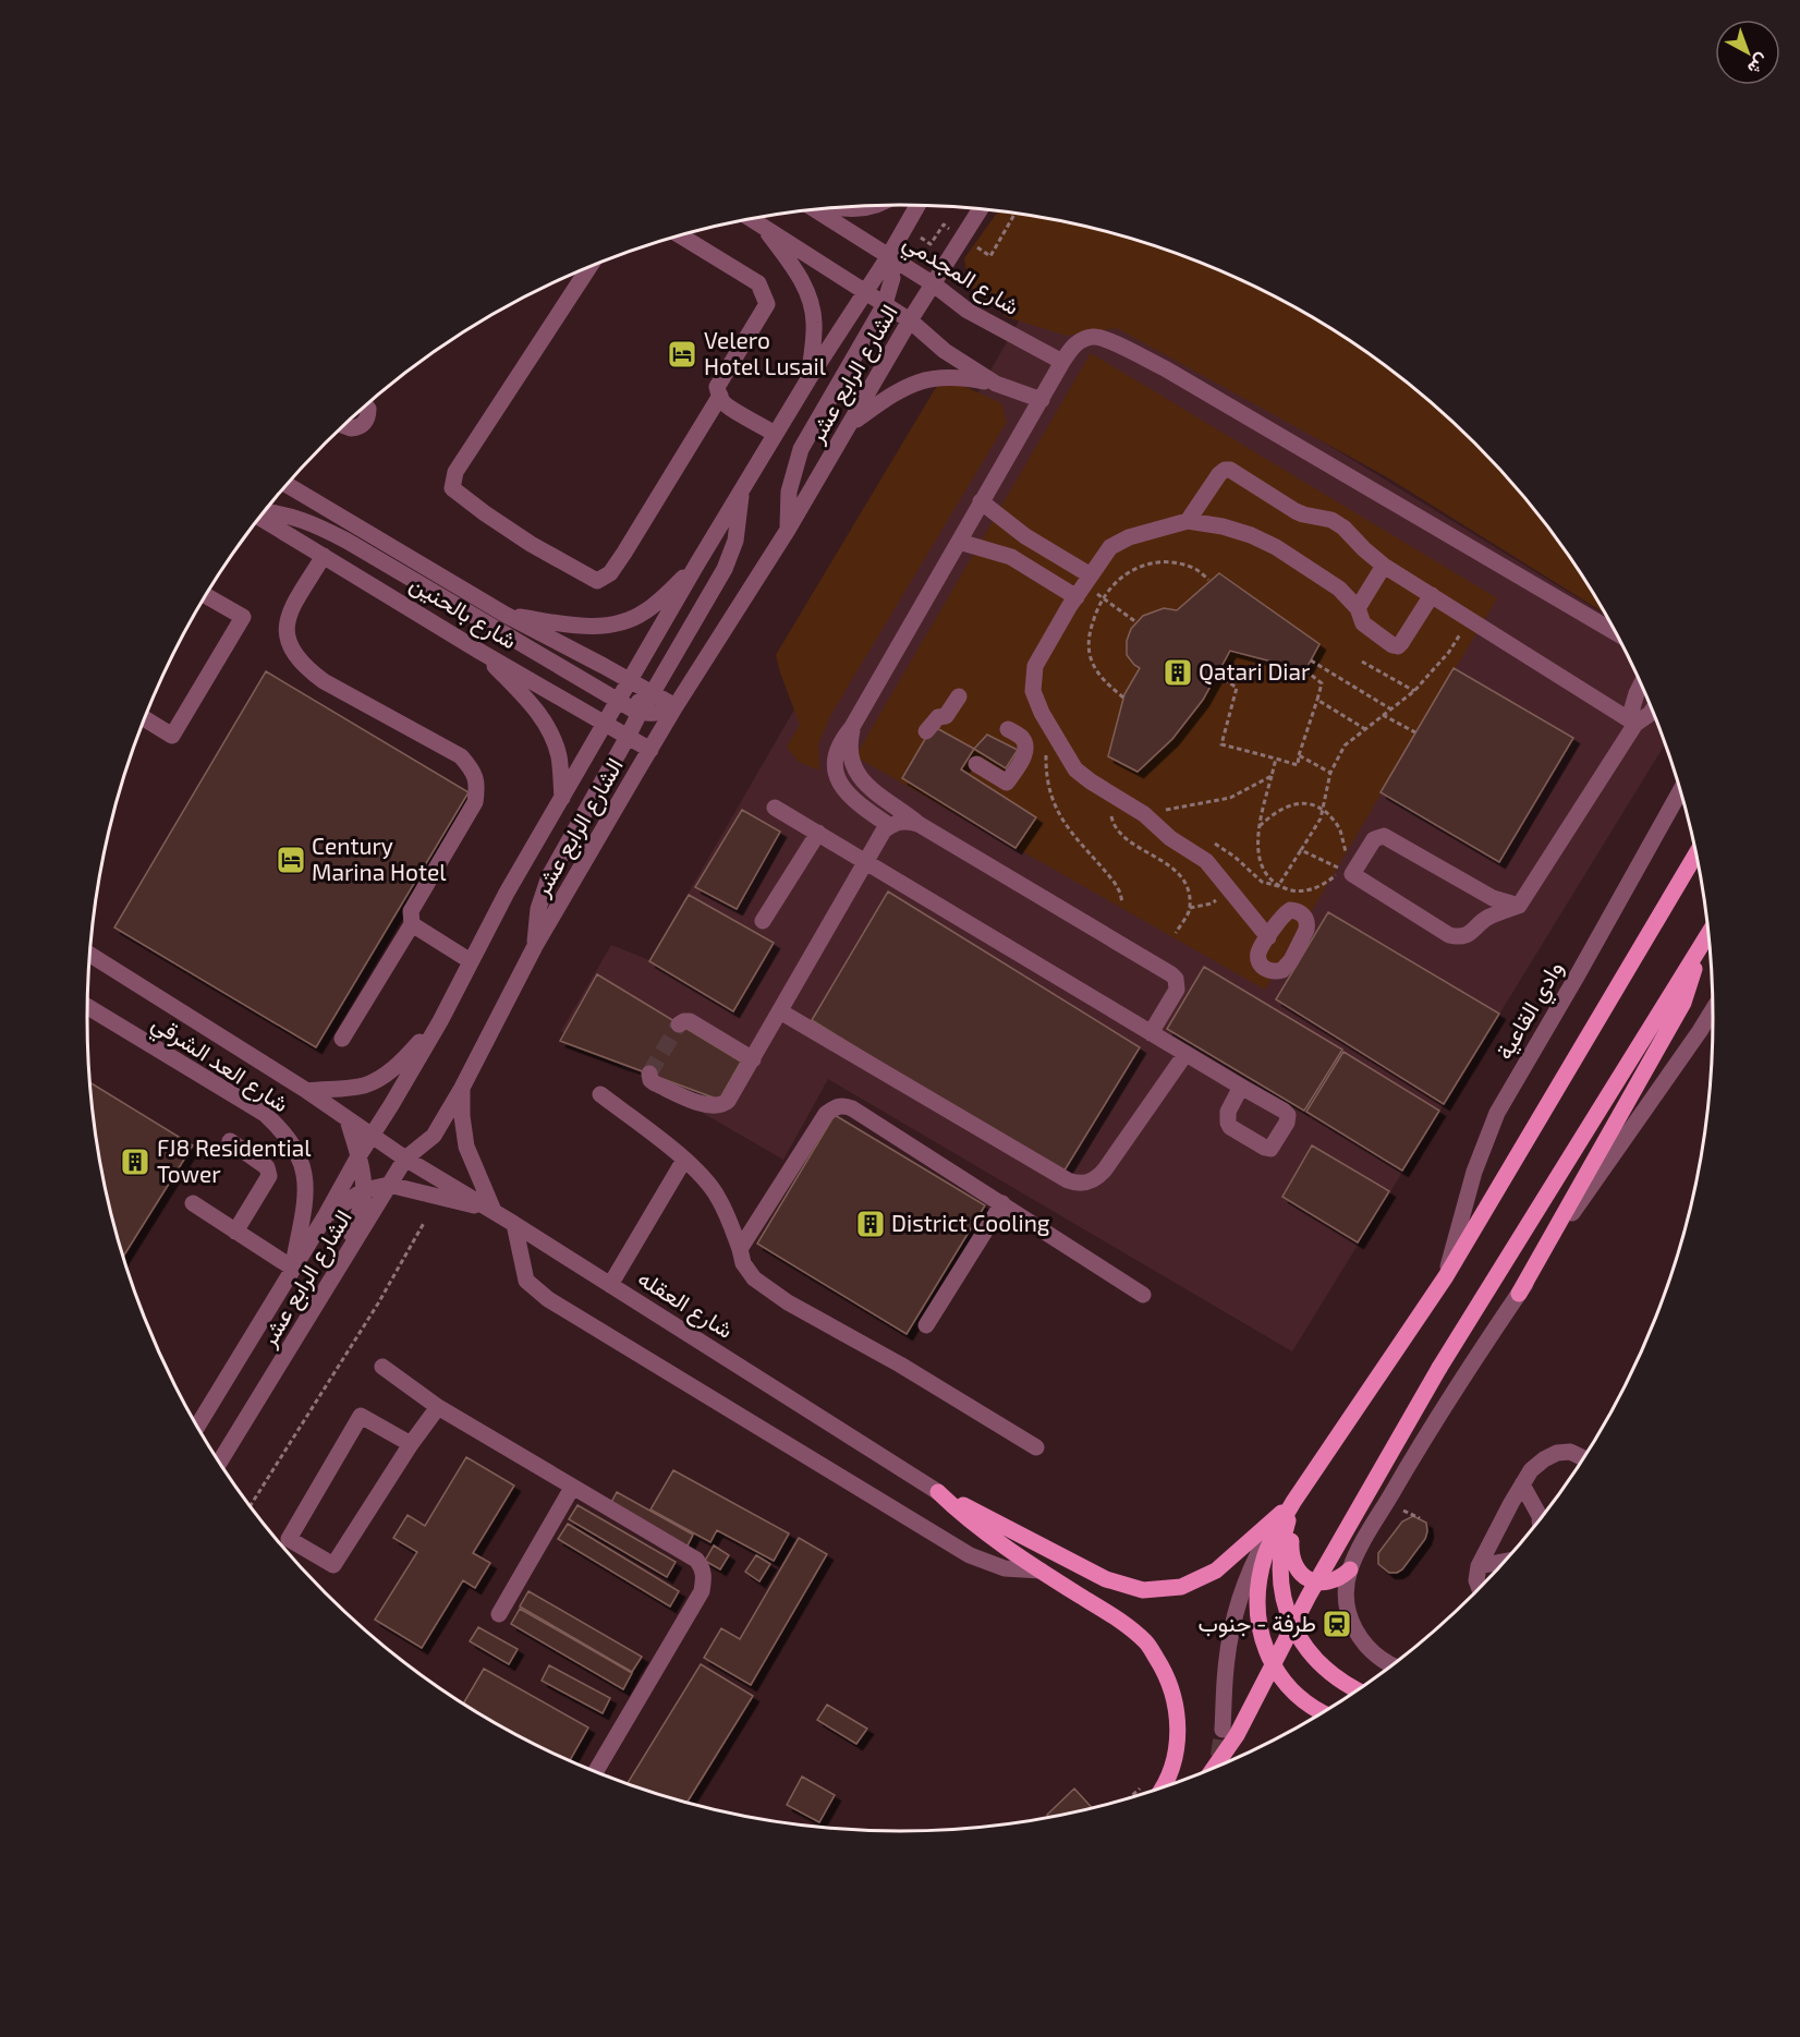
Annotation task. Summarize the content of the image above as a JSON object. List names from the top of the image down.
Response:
{
  "streets": {
    "main road": ["وادي القاعية"],
    "street": [
      "شارع المجدمي",
      "الشارع الرابع عشر",
      "شارع بالحنين",
      "شارع العد الشرقي",
      "شارع العقله"
    ]
  },
  "crossings": [
    ["شارع المجدمي", "الشارع الرابع عشر"],
    ["الشارع الرابع عشر", "شارع بالحنين"],
    ["الشارع الرابع عشر", "شارع العد الشرقي"],
    ["الشارع الرابع عشر", "شارع العقله"],
    ["شارع العد الشرقي", "شارع العقله"]
  ],
  "places": {
    "hotel": ["Velero Hotel Lusail", "Century Marina Hotel"],
    "building": ["Qatari Diar", "FJ8 Residential Tower", "District Cooling"],
    "station": ["طرفة - جنوب"]
  },
  "north": "bottom right"
}
